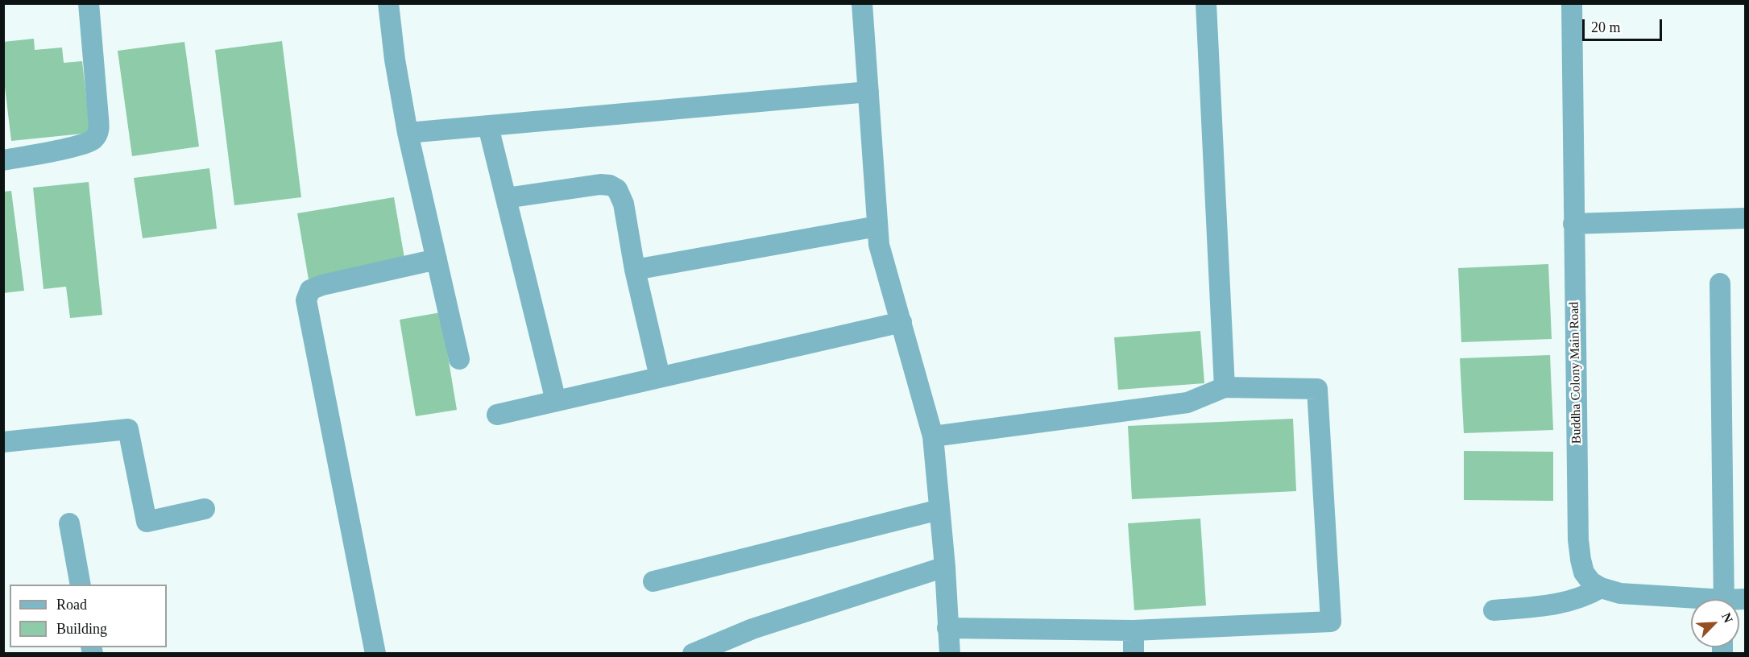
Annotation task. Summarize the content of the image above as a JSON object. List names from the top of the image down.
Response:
{
  "streets": {
    "street": ["Buddha Colony Main Road"]
  },
  "legend": ["Road", "Building"],
  "scale_bar": "20 m",
  "north": "top right"
}
